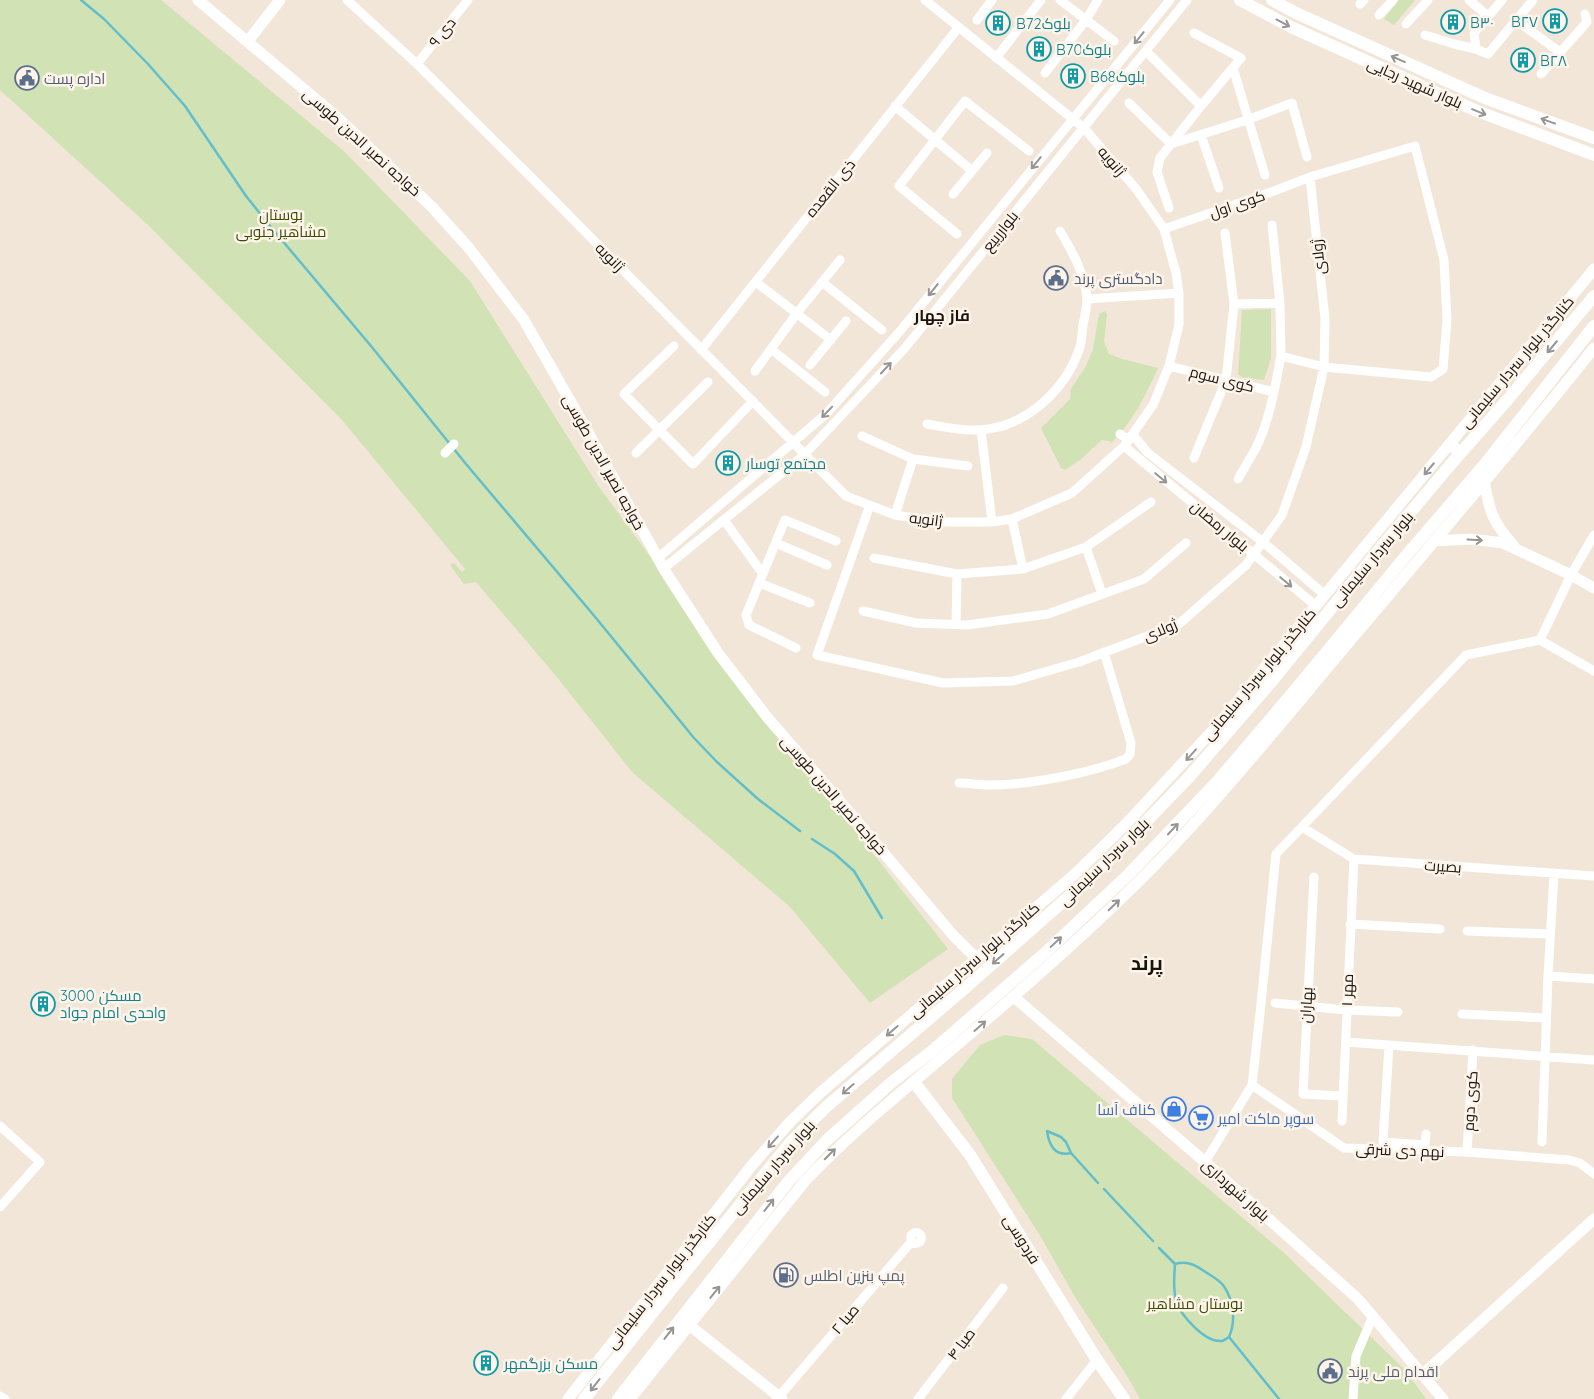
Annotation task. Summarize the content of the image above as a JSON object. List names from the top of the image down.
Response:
{
  "streets": {
    "main road": ["بلوار شهید رجایی", "بلوار سردار سلیمانی", "فردوسی"],
    "street": [
      "۹ دی",
      "خواجه نصیر الدین طوسی",
      "ژانویه",
      "ذی القعده",
      "کوی اول",
      "بلوارربیع",
      "ژولای",
      "کنارگذر بلوار سردار سلیمانی",
      "کوی سوم",
      "بلوار رمضان",
      "بصیرت",
      "مهر ۱",
      "بهاران",
      "کوی دوم",
      "نهم دی شرقی",
      "بلوار شهرداری",
      "صبا ۲",
      "صبا ۴"
    ]
  },
  "crossings": [
    ["۹ دی", "ژانویه"],
    ["خواجه نصیر الدین طوسی", "بلوارربیع"],
    ["خواجه نصیر الدین طوسی", "کنارگذر بلوار سردار سلیمانی"],
    ["ژانویه", "ذی القعده"],
    ["ژانویه", "کوی اول"],
    ["ژانویه", "بلوارربیع"],
    ["ژانویه", "ژولای"],
    ["ژانویه", "کوی سوم"],
    ["ژانویه", "بلوار رمضان"],
    ["کوی اول", "ژولای"],
    ["ژولای", "بلوار رمضان"],
    ["کنارگذر بلوار سردار سلیمانی", "بلوار رمضان"],
    ["بصیرت", "مهر ۱"],
    ["مهر ۱", "بهاران"],
    ["کوی دوم", "نهم دی شرقی"]
  ],
  "districts": ["فاز چهار", "پرند"],
  "parks": ["بوستان مشاهیر جنوبی", "بوستان مشاهیر"],
  "places": {
    "building": [
      "B۲۷",
      "B۳۰",
      "B72بلوک",
      "B70بلوک",
      "B۲۸",
      "B68بلوک",
      "مجتمع توسار",
      "مسکن 3000 واحدی امام جواد",
      "مسکن بزرگمهر"
    ],
    "public building": ["اداره پست", "دادگستری پرند", "اقدام ملی پرند"],
    "shop": ["کناف آسا"],
    "supermarket": ["سوپر ماکت امیر"],
    "fuel station": ["پمپ بنزین اطلس"]
  }
}
